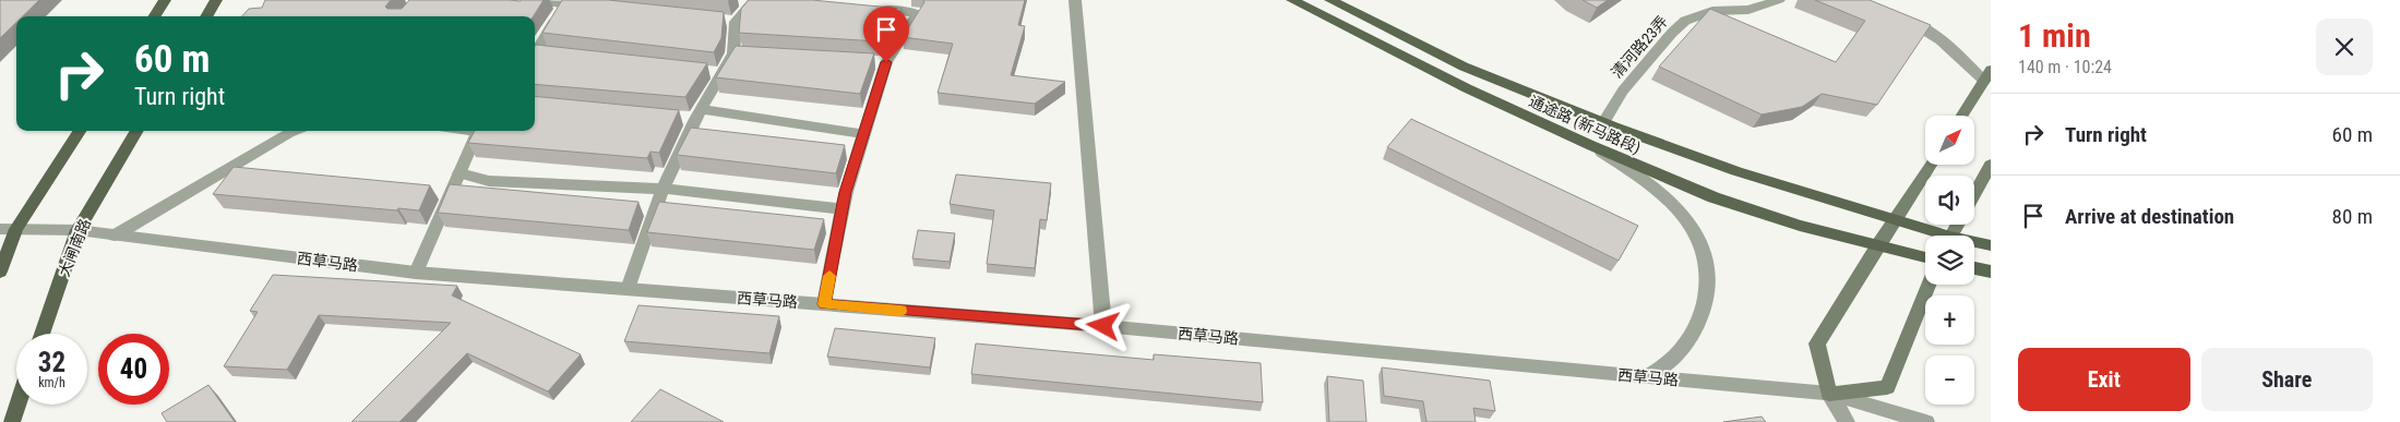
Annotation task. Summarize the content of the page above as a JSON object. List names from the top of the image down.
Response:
{
  "streets": {
    "main road": ["通途路 (新马路段)", "大闸南路"],
    "street": ["清河路23弄", "西草马路"]
  },
  "crossings": [
    ["清河路23弄", "通途路 (新马路段)"],
    ["大闸南路", "西草马路"]
  ],
  "north": "top right",
  "page": {
    "heading": ["1 min", "140 m · 10:24"],
    "turn": ["60 m", "Turn right"],
    "list": [
      {
        "name": "Turn right",
        "value": "60 m"
      },
      {
        "name": "Arrive at destination",
        "value": "80 m"
      }
    ],
    "map_buttons": ["+", "−"],
    "speed": "32 km/h",
    "limit": "40",
    "buttons": ["Exit", "Share"]
  }
}
